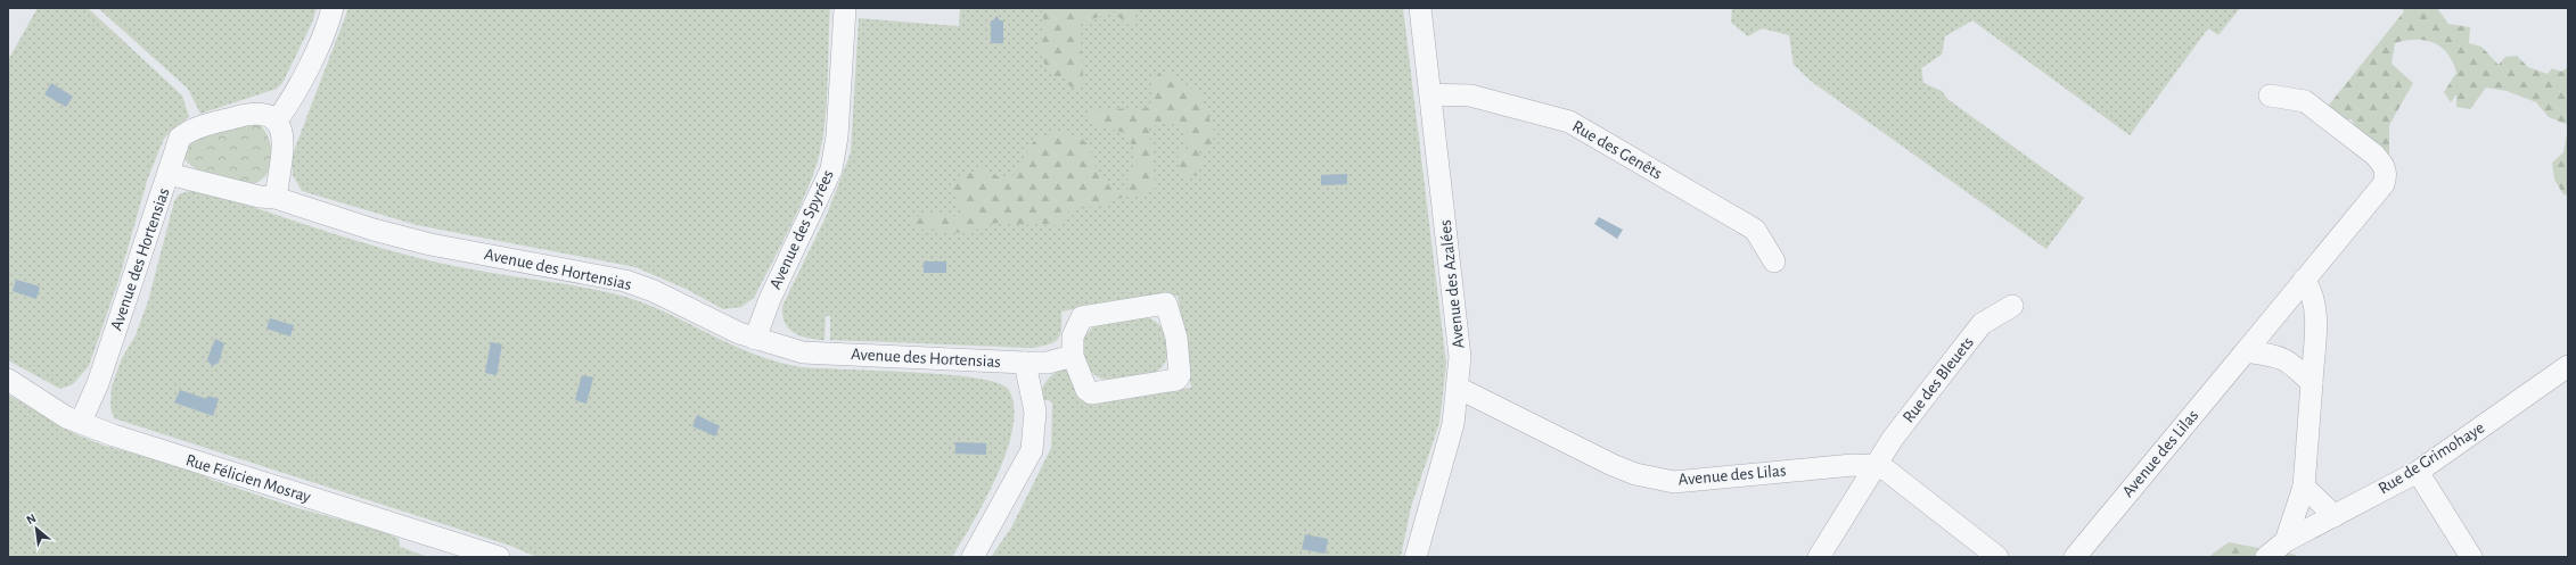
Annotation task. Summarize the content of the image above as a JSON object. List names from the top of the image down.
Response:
{
  "streets": {
    "street": [
      "Rue des Genêts",
      "Avenue des Spyrées",
      "Avenue des Hortensias",
      "Avenue des Azalées",
      "Rue des Bleuets",
      "Avenue des Lilas",
      "Rue de Grimohaye",
      "Rue Félicien Mosray"
    ]
  },
  "crossings": [
    ["Rue des Genêts", "Avenue des Azalées"],
    ["Avenue des Spyrées", "Avenue des Hortensias"],
    ["Avenue des Hortensias", "Rue Félicien Mosray"],
    ["Avenue des Azalées", "Avenue des Lilas"],
    ["Rue des Bleuets", "Avenue des Lilas"]
  ],
  "north": "top left"
}
